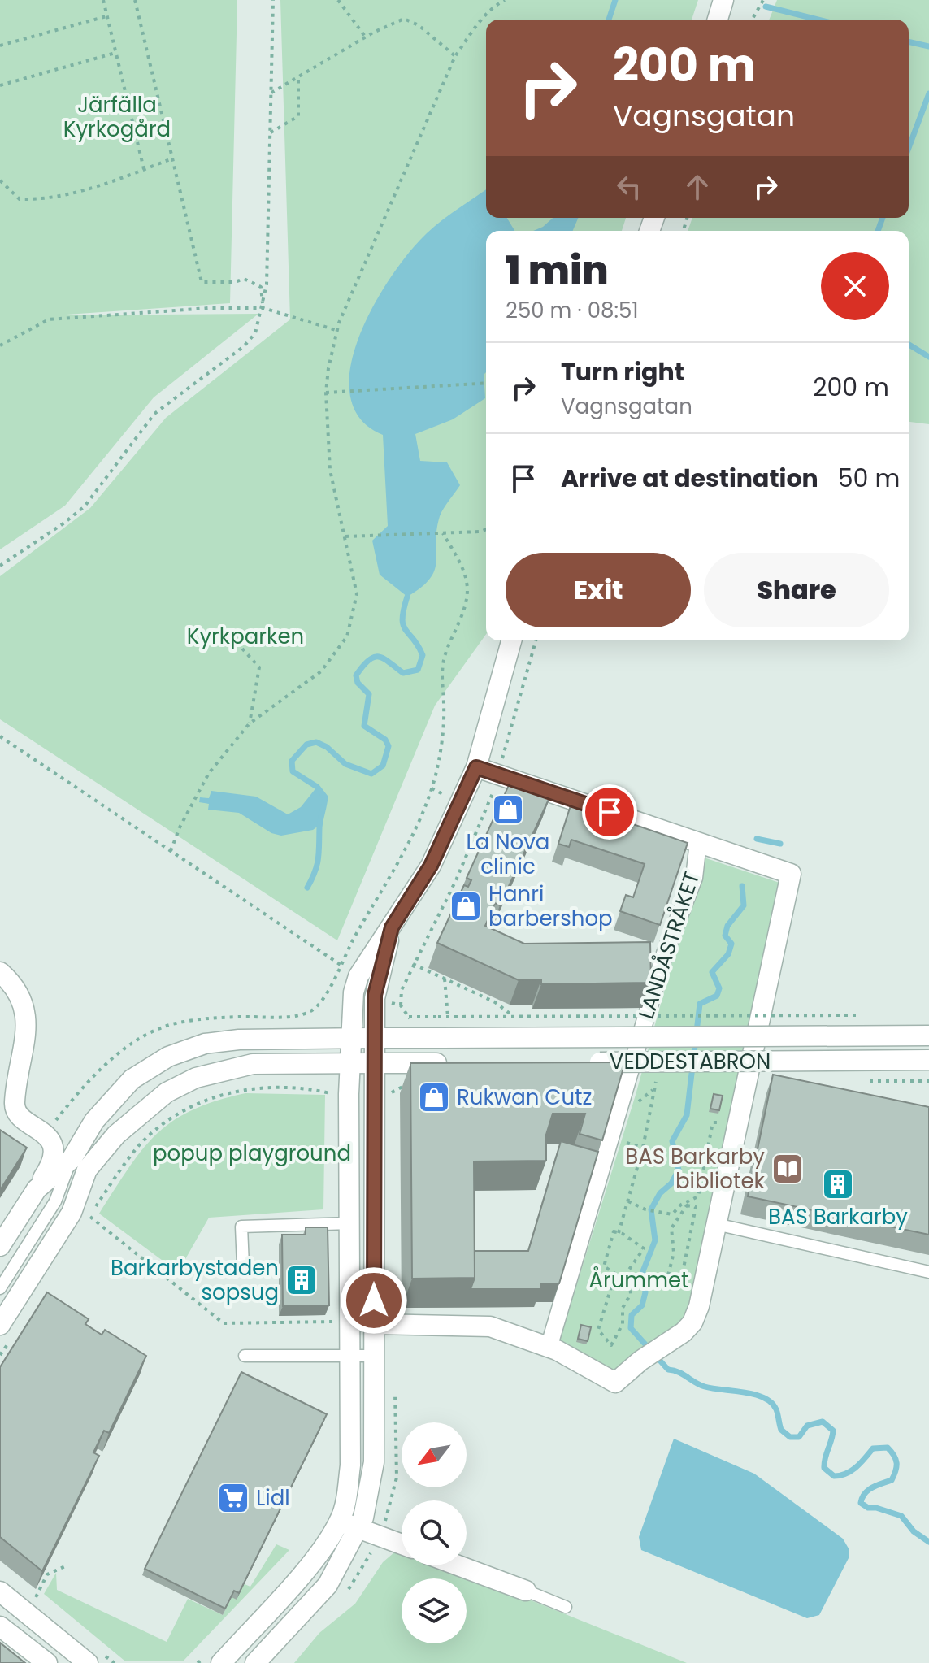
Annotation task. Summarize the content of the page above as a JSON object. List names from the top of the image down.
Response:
{
  "streets": {
    "street": ["LANDÅSTRÅKET", "VEDDESTABRON"]
  },
  "parks": [
    "Järfälla Kyrkogård",
    "Kyrkparken",
    "popup playground",
    "Årummet"
  ],
  "places": {
    "shop": ["La Nova clinic", "Hanri barbershop", "Rukwan Cutz"],
    "library": ["BAS Barkarby bibliotek"],
    "building": ["BAS Barkarby", "Barkarbystaden sopsug"],
    "supermarket": ["Lidl"]
  },
  "north": "bottom left",
  "page": {
    "turn": ["200 m", "Vagnsgatan"],
    "heading": ["1 min", "250 m · 08:51"],
    "list": [
      {
        "name": "Turn right",
        "note": "Vagnsgatan",
        "value": "200 m"
      },
      {
        "name": "Arrive at destination",
        "value": "50 m"
      }
    ],
    "buttons": ["Exit", "Share"]
  }
}
